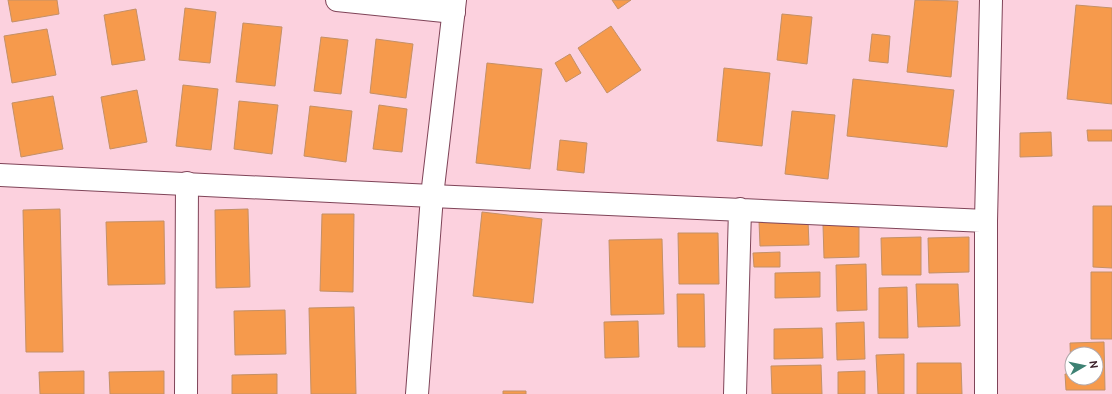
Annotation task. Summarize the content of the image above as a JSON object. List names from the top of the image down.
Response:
{
  "north": "right"
}
